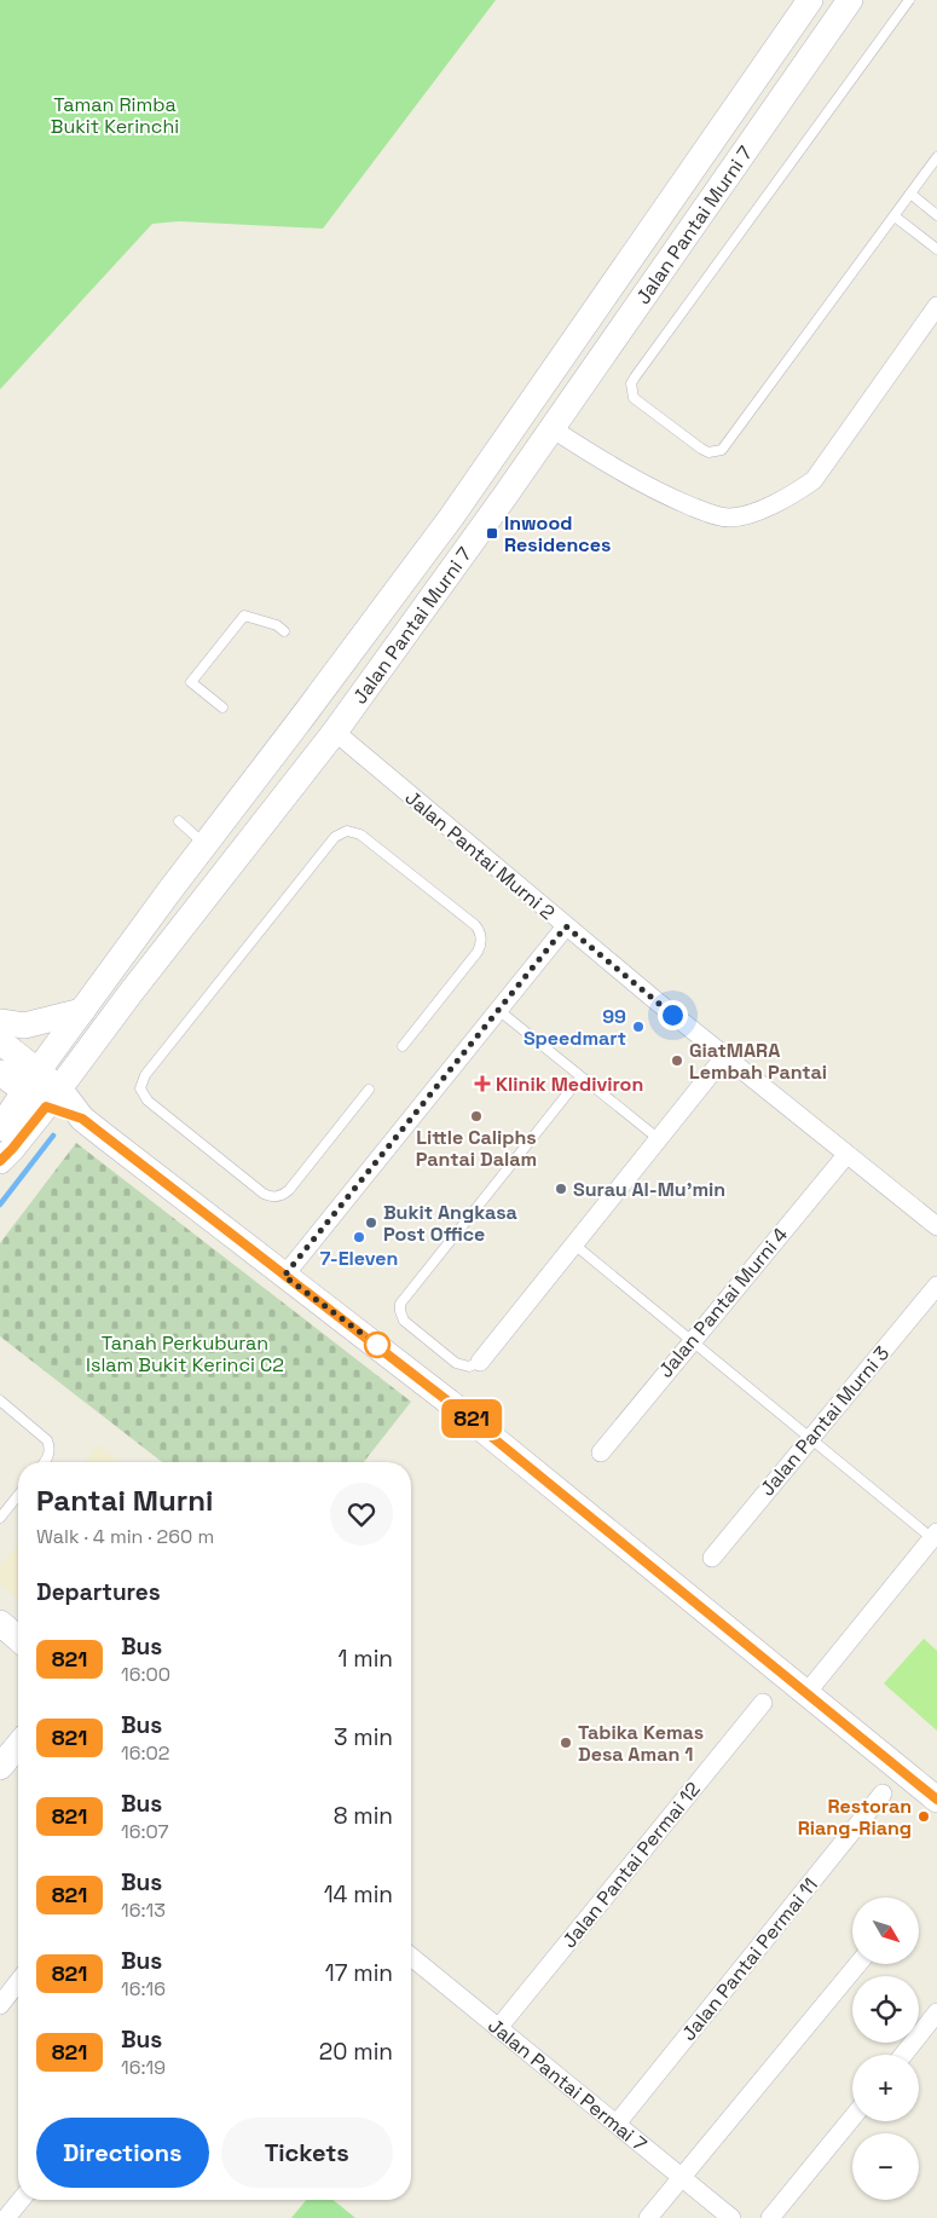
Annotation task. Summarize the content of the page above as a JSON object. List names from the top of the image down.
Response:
{
  "streets": {
    "main road": ["Jalan Pantai Murni 7"],
    "street": [
      "Jalan Pantai Murni 2",
      "Jalan Pantai Murni 4",
      "Jalan Pantai Murni 3",
      "Jalan Pantai Permai 12",
      "Jalan Pantai Permai 11",
      "Jalan Pantai Permai 7"
    ]
  },
  "crossings": [
    ["Jalan Pantai Murni 7", "Jalan Pantai Murni 2"],
    ["Jalan Pantai Murni 2", "Jalan Pantai Murni 4"],
    ["Jalan Pantai Permai 12", "Jalan Pantai Permai 7"],
    ["Jalan Pantai Permai 11", "Jalan Pantai Permai 7"]
  ],
  "parks": ["Taman Rimba Bukit Kerinchi", "Tanah Perkuburan Islam Bukit Kerinci C2"],
  "places": {
    "transit": ["Inwood Residences"],
    "other": [
      "99 Speedmart",
      "GiatMARA Lembah Pantai",
      "Little Caliphs Pantai Dalam",
      "Surau Al-Mu'min",
      "Bukit Angkasa Post Office",
      "7-Eleven",
      "Tabika Kemas Desa Aman 1",
      "Restoran Riang-Riang"
    ],
    "health": ["Klinik Mediviron"]
  },
  "lines": ["bus line 821"],
  "north": "bottom right",
  "page": {
    "on_map": "821",
    "heading": [
      ["Pantai Murni", "Walk · 4 min · 260 m"],
      "Departures"
    ],
    "list": [
      {
        "mark": "821",
        "name": "Bus",
        "note": "16:00",
        "value": "1 min"
      },
      {
        "mark": "821",
        "name": "Bus",
        "note": "16:02",
        "value": "3 min"
      },
      {
        "mark": "821",
        "name": "Bus",
        "note": "16:07",
        "value": "8 min"
      },
      {
        "mark": "821",
        "name": "Bus",
        "note": "16:13",
        "value": "14 min"
      },
      {
        "mark": "821",
        "name": "Bus",
        "note": "16:16",
        "value": "17 min"
      },
      {
        "mark": "821",
        "name": "Bus",
        "note": "16:19",
        "value": "20 min"
      }
    ],
    "map_buttons": ["+", "−"],
    "buttons": ["Directions", "Tickets"]
  }
}
